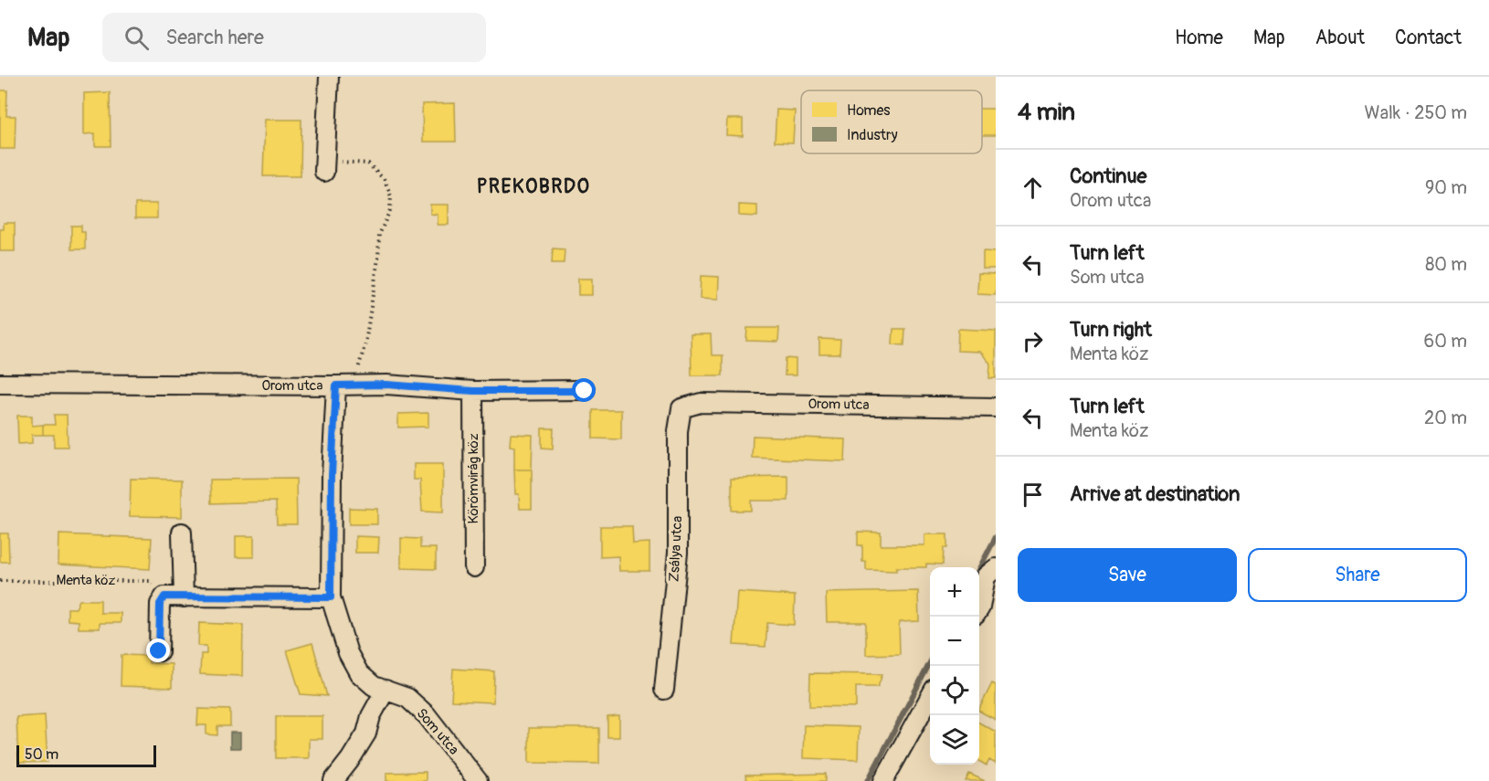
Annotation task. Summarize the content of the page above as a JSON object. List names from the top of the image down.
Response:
{
  "streets": {
    "street": [
      "Orom utca",
      "Körömvirág köz",
      "Zsálya utca",
      "Som utca"
    ],
    "path": ["Menta köz"]
  },
  "crossings": [
    ["Orom utca", "Körömvirág köz"],
    ["Orom utca", "Zsálya utca"],
    ["Orom utca", "Som utca"]
  ],
  "districts": ["PREKOBRDO"],
  "legend": ["Homes", "Industry"],
  "scale_bar": "50 m",
  "page": {
    "header": "Map",
    "search": "Search here",
    "nav": [
      "Home",
      "Map",
      "About",
      "Contact"
    ],
    "heading": ["4 min", "Walk · 250 m"],
    "list": [
      ["Continue", "Orom utca", "90 m"],
      ["Turn left", "Som utca", "80 m"],
      ["Turn right", "Menta köz", "60 m"],
      ["Turn left", "Menta köz", "20 m"],
      "Arrive at destination"
    ],
    "buttons": ["Save", "Share"],
    "map_buttons": ["+", "−"],
    "scale": "50 m"
  }
}
